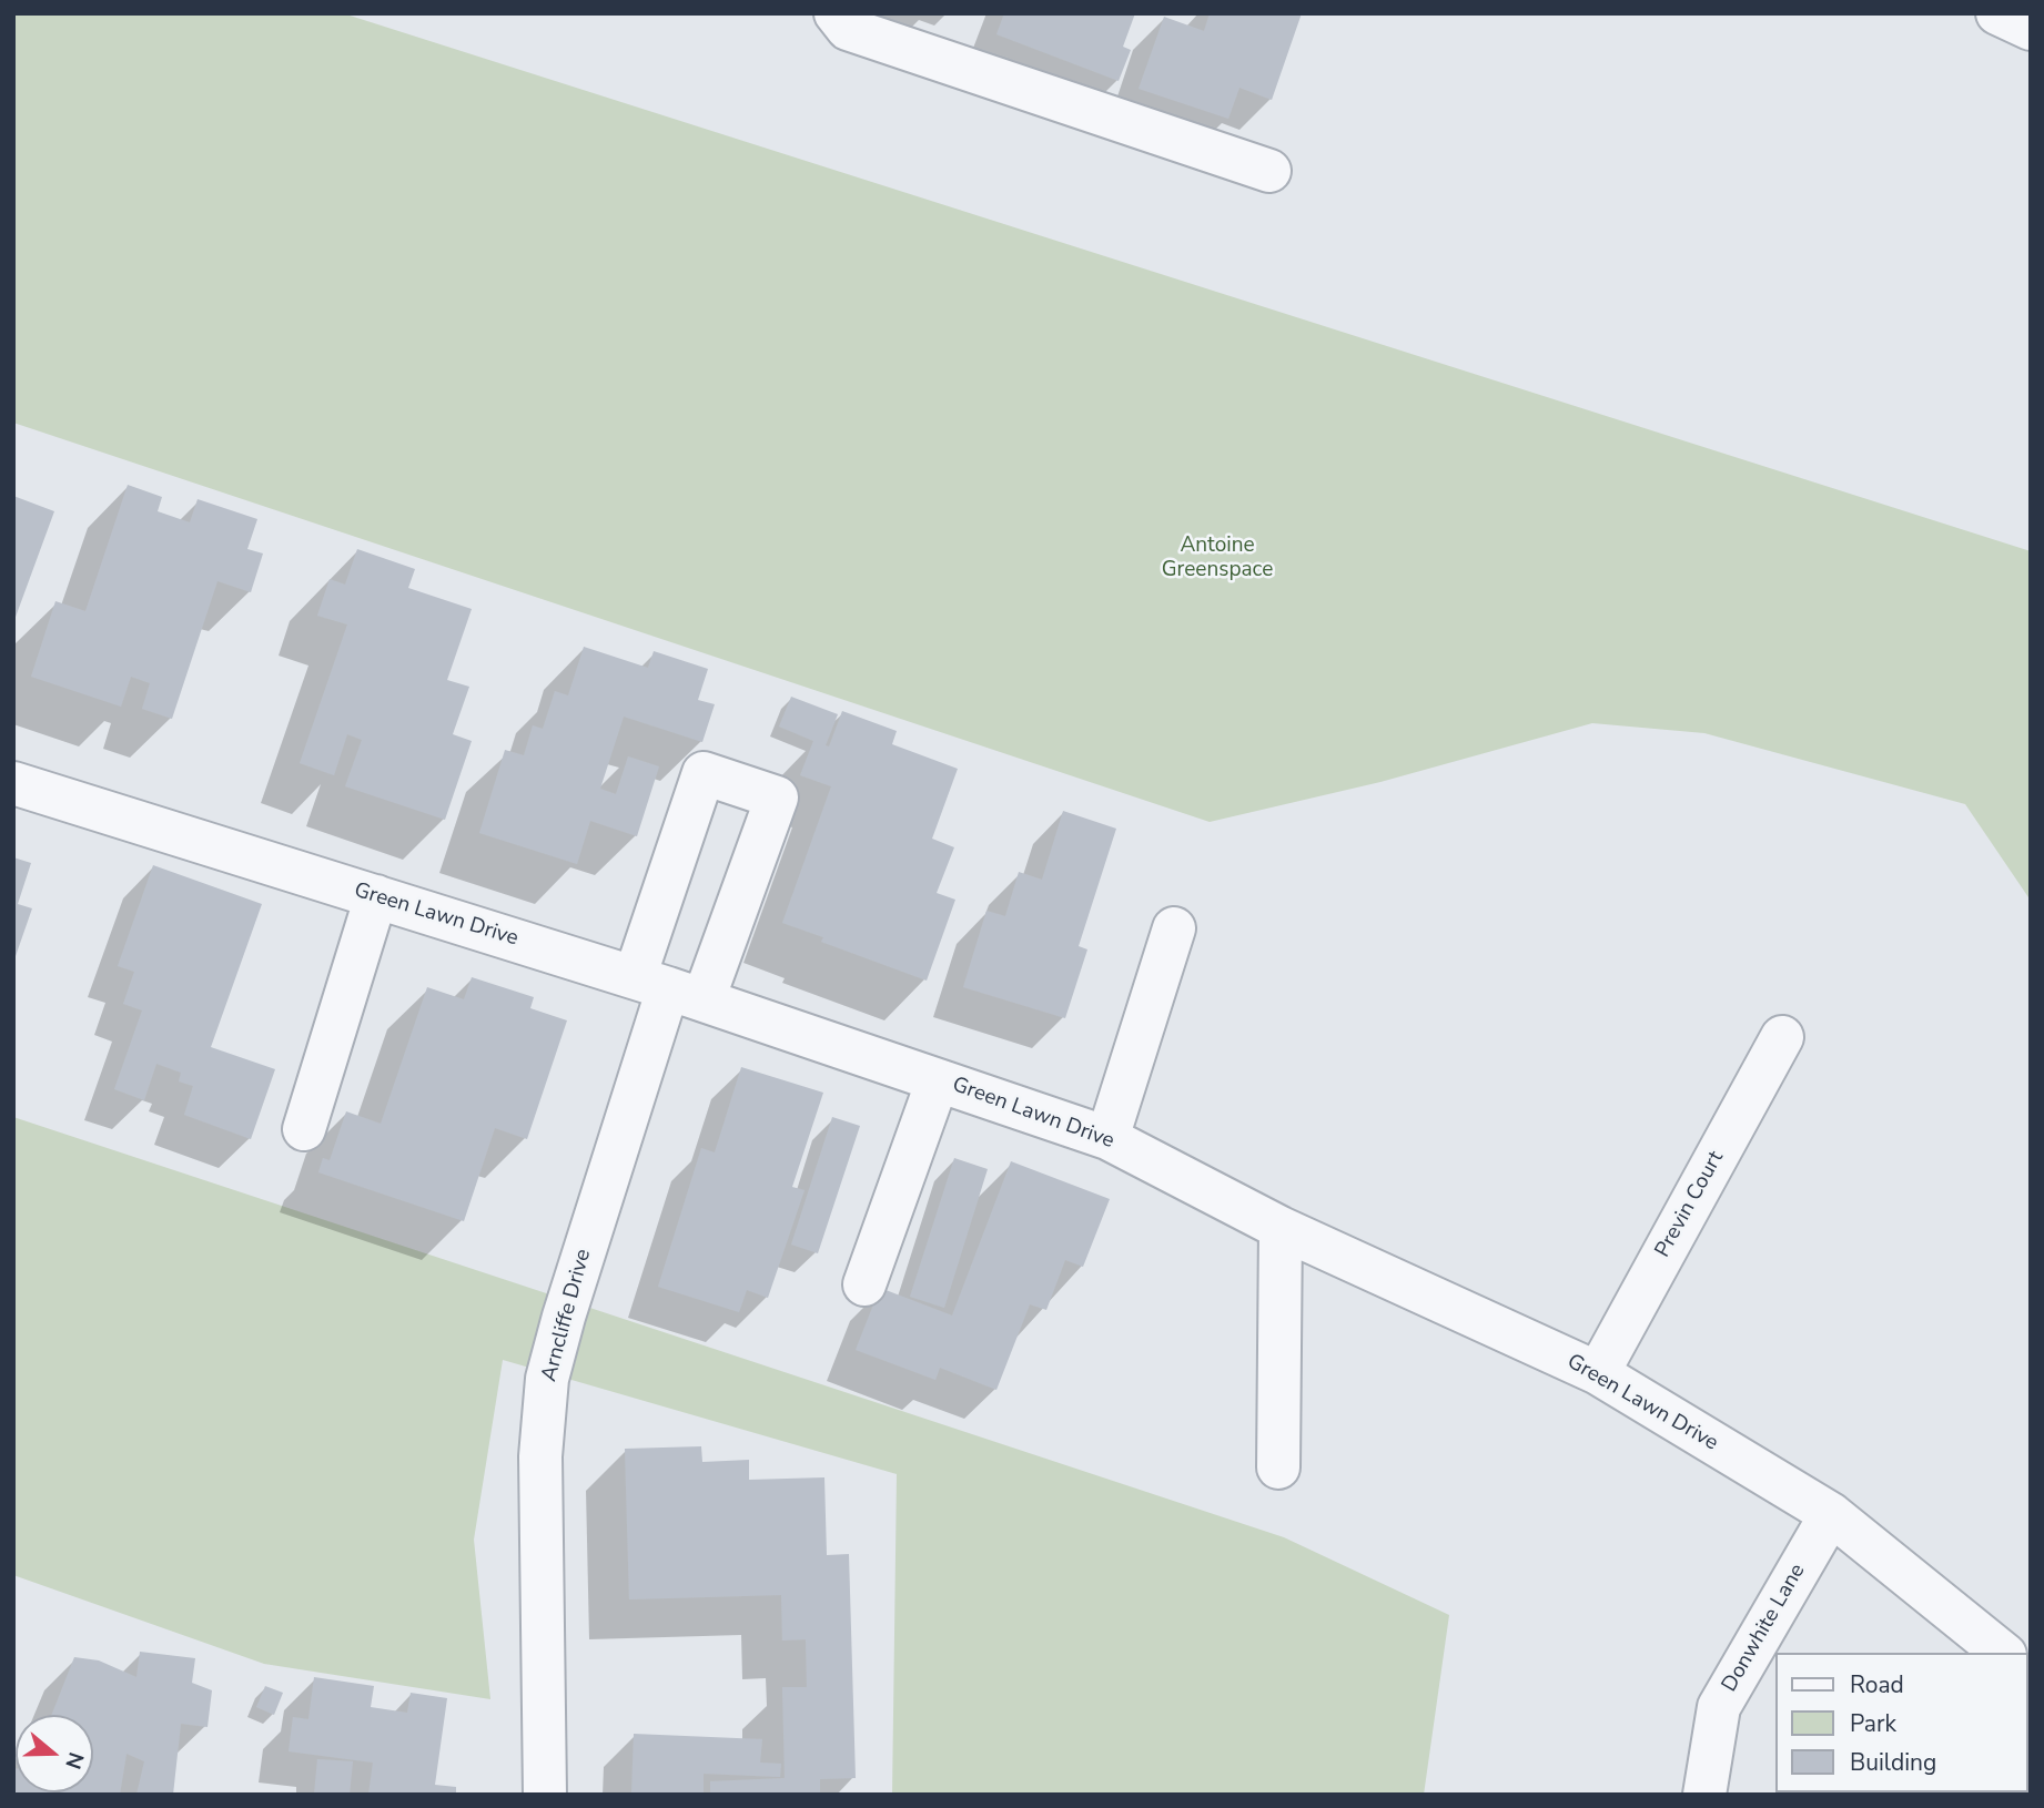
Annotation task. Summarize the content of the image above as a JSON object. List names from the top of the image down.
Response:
{
  "streets": {
    "street": [
      "Green Lawn Drive",
      "Previn Court",
      "Arncliffe Drive",
      "Donwhite Lane"
    ]
  },
  "crossings": [
    ["Green Lawn Drive", "Previn Court"],
    ["Green Lawn Drive", "Arncliffe Drive"],
    ["Green Lawn Drive", "Donwhite Lane"]
  ],
  "parks": ["Antoine Greenspace"],
  "legend": ["Road", "Park", "Building"],
  "north": "right"
}
